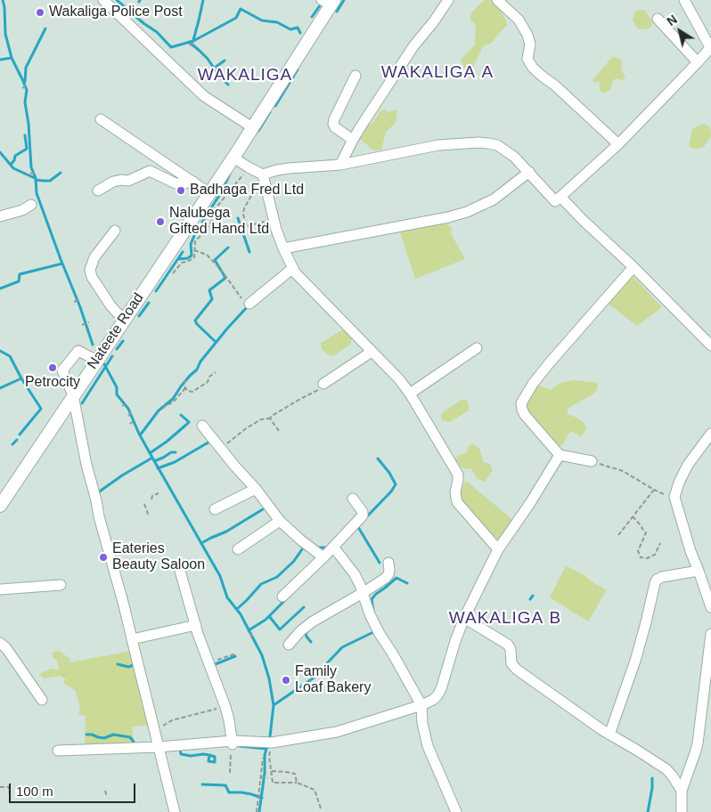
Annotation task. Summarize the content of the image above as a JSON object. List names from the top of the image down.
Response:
{
  "streets": {
    "main road": ["Nateete Road"]
  },
  "districts": ["WAKALIGA A", "WAKALIGA", "WAKALIGA B"],
  "places": [
    "Wakaliga Police Post",
    "Badhaga Fred Ltd",
    "Nalubega Gifted Hand Ltd",
    "Petrocity",
    "Eateries Beauty Saloon",
    "Family Loaf Bakery"
  ],
  "scale_bar": "100 m",
  "north": "top left"
}
